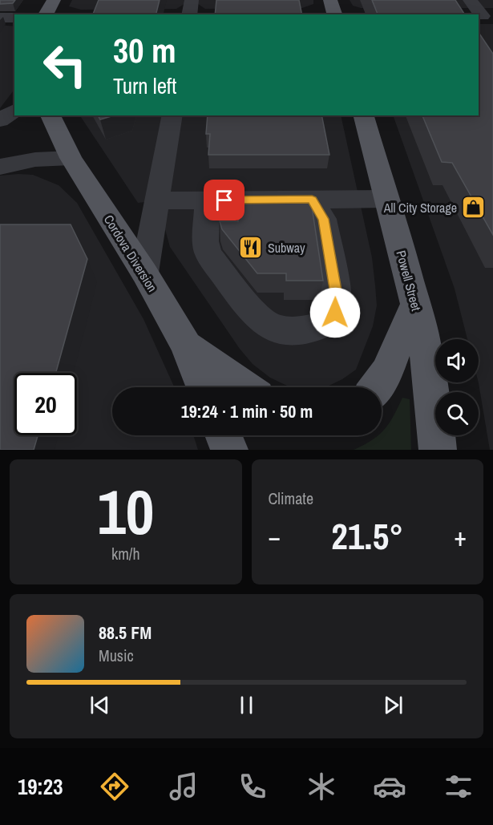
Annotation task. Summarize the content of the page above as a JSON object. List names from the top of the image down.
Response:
{
  "streets": {
    "main road": ["Cordova Diversion", "Powell Street"]
  },
  "places": {
    "shop": ["All City Storage"],
    "restaurant": ["Subway"]
  },
  "page": {
    "turn": ["30 m", "Turn left"],
    "limit": "20",
    "trip": "19:24 · 1 min · 50 m",
    "tile": [
      ["10", "km/h"],
      "Climate"
    ],
    "heat": ["−", "21.5°", "+"],
    "song": ["88.5 FM", "Music"],
    "tabs": "19:23"
  }
}
